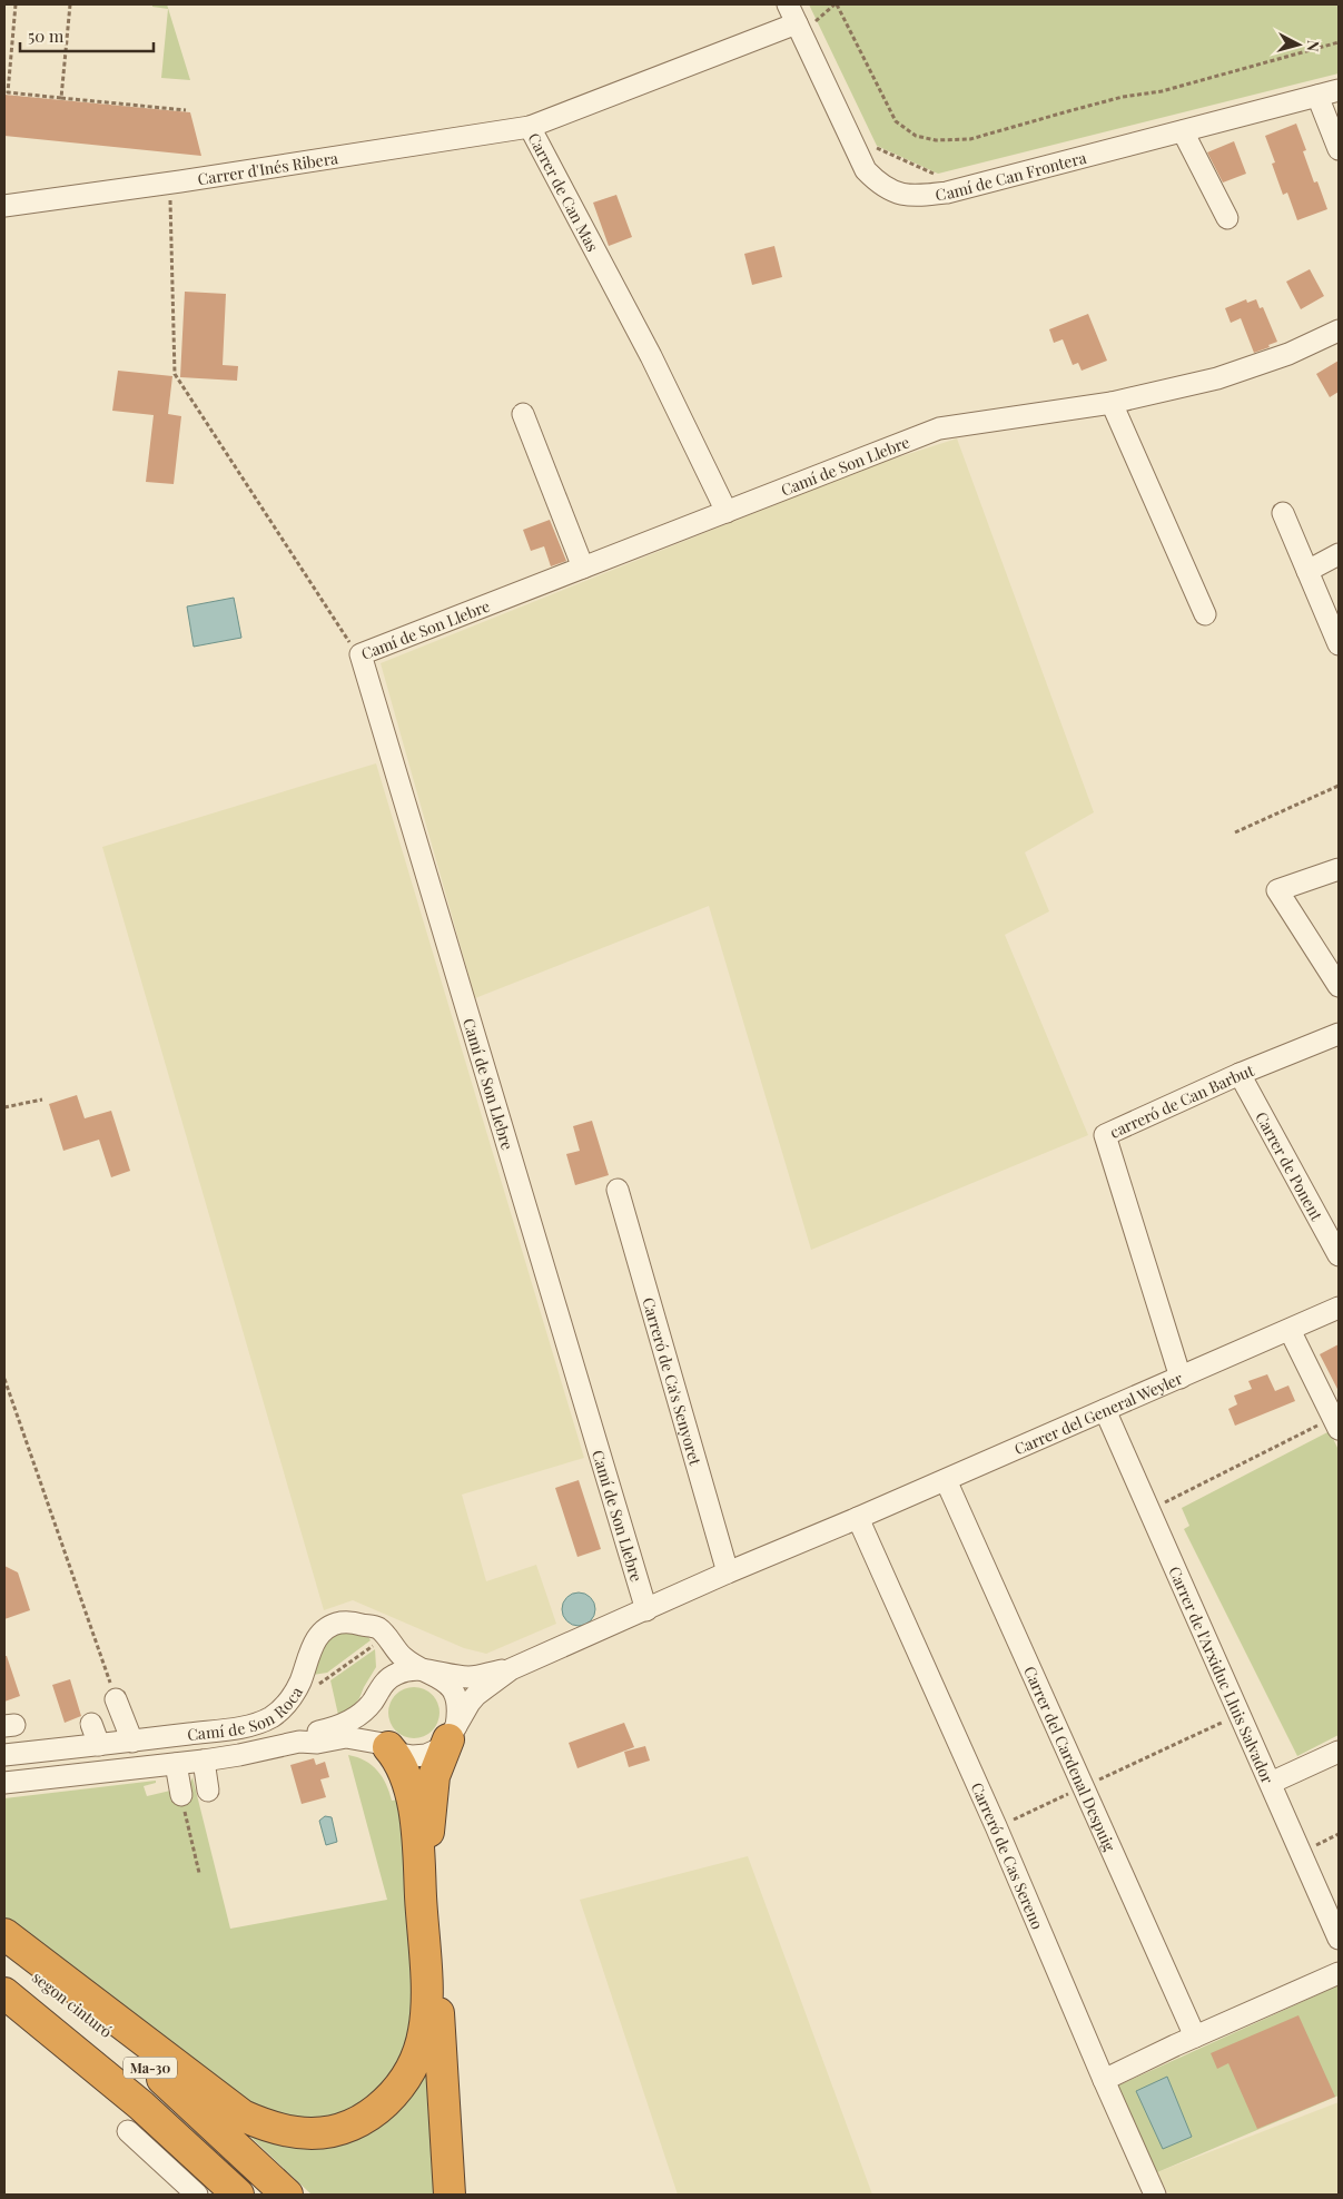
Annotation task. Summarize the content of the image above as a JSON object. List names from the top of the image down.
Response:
{
  "streets": {
    "highway": ["segon cinturó", "Ma-30"],
    "street": [
      "Carrer d'Inés Ribera",
      "Camí de Can Frontera",
      "Carrer de Can Mas",
      "Camí de Son Llebre",
      "carreró de Can Barbut",
      "Carrer de Ponent",
      "Carreró de Ca's Senyoret",
      "Carrer del General Weyler",
      "Carrer de l'Arxiduc Lluis Salvador",
      "Camí de Son Roca",
      "Carrer del Cardenal Despuig",
      "Carreró de Cas Sereno"
    ]
  },
  "crossings": [
    ["Carrer d'Inés Ribera", "Carrer de Can Mas"],
    ["Camí de Can Frontera", "Carrer de Can Mas"],
    ["Carrer de Can Mas", "Camí de Son Llebre"],
    ["Camí de Son Llebre", "Carrer del General Weyler"],
    ["carreró de Can Barbut", "Carrer de Ponent"],
    ["carreró de Can Barbut", "Carrer del General Weyler"],
    ["Carreró de Ca's Senyoret", "Carrer del General Weyler"],
    ["Carrer del General Weyler", "Carrer de l'Arxiduc Lluis Salvador"],
    ["Carrer del General Weyler", "Carrer del Cardenal Despuig"],
    ["Carrer del General Weyler", "Carreró de Cas Sereno"]
  ],
  "scale_bar": "50 m",
  "north": "right"
}
